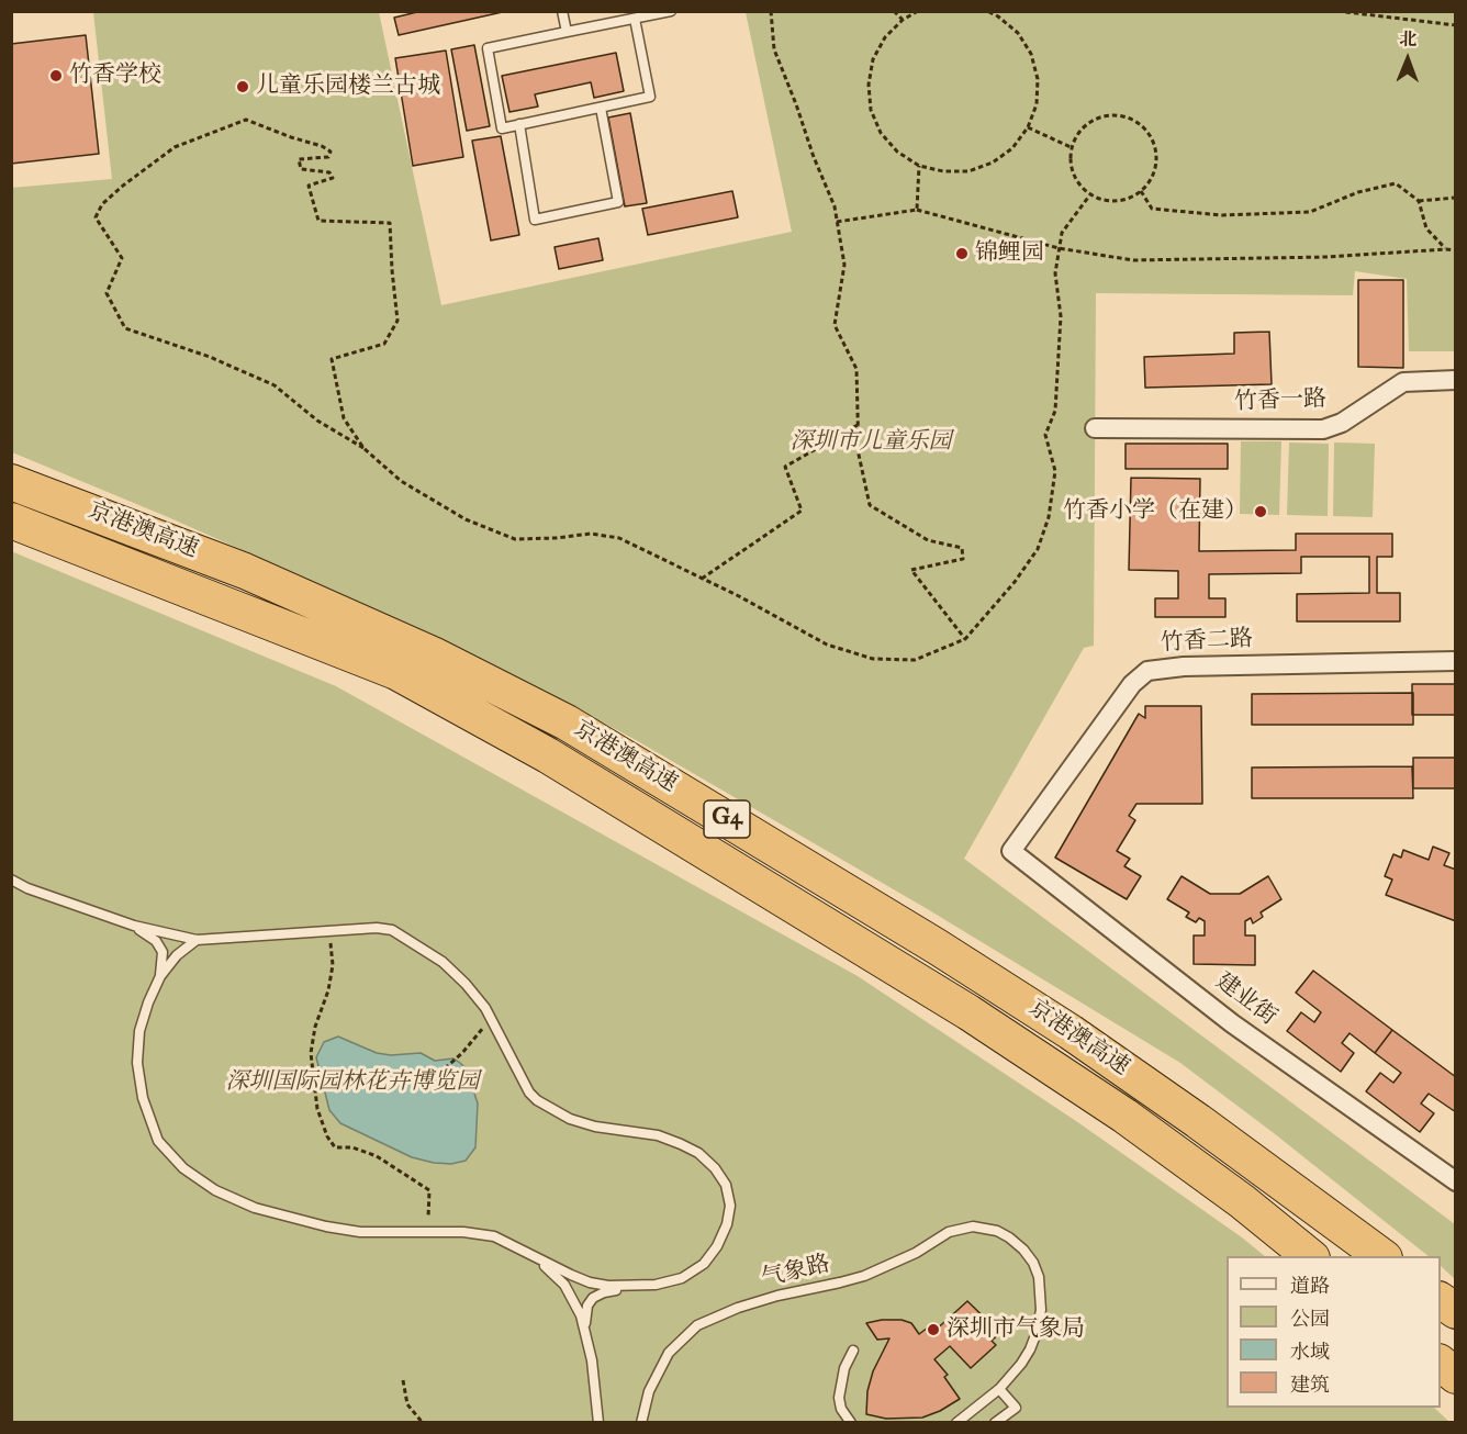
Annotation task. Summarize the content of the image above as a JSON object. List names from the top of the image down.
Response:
{
  "streets": {
    "highway": ["京港澳高速", "G4"],
    "street": ["竹香一路", "竹香二路", "建业街"],
    "lane": ["气象路"]
  },
  "crossings": [
    ["竹香二路", "建业街"]
  ],
  "parks": ["深圳市儿童乐园", "深圳国际园林花卉博览园"],
  "places": [
    "竹香学校",
    "儿童乐园楼兰古城",
    "锦鲤园",
    "竹香小学（在建）",
    "深圳市气象局"
  ],
  "legend": [
    "道路",
    "公园",
    "水域",
    "建筑"
  ],
  "north": "top"
}
